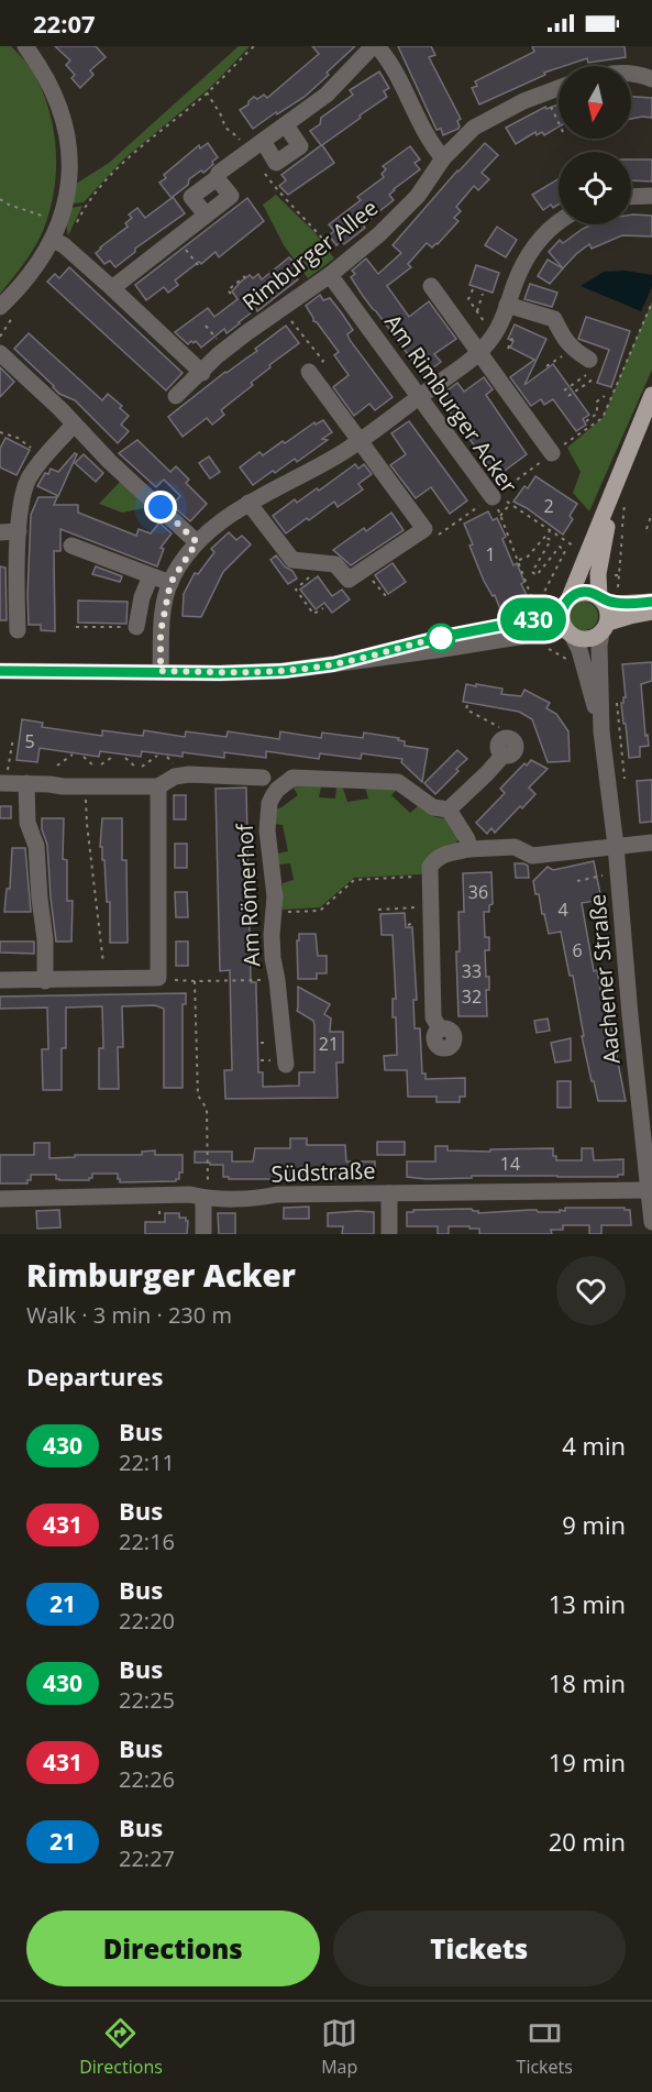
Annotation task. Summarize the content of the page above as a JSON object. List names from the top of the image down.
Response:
{
  "streets": {
    "street": [
      "Rimburger Allee",
      "Am Rimburger Acker",
      "Am Römerhof",
      "Aachener Straße",
      "Südstraße"
    ]
  },
  "crossings": [
    ["Rimburger Allee", "Am Rimburger Acker"],
    ["Aachener Straße", "Südstraße"]
  ],
  "lines": ["bus line 430"],
  "house_numbers": [
    "2",
    "1",
    "5",
    "36",
    "4",
    "6",
    "33",
    "32",
    "21",
    "14"
  ],
  "north": "bottom",
  "page": {
    "status": "22:07",
    "on_map": "430",
    "heading": [
      ["Rimburger Acker", "Walk · 3 min · 230 m"],
      "Departures"
    ],
    "list": [
      {
        "mark": "430",
        "name": "Bus",
        "note": "22:11",
        "value": "4 min"
      },
      {
        "mark": "431",
        "name": "Bus",
        "note": "22:16",
        "value": "9 min"
      },
      {
        "mark": "21",
        "name": "Bus",
        "note": "22:20",
        "value": "13 min"
      },
      {
        "mark": "430",
        "name": "Bus",
        "note": "22:25",
        "value": "18 min"
      },
      {
        "mark": "431",
        "name": "Bus",
        "note": "22:26",
        "value": "19 min"
      },
      {
        "mark": "21",
        "name": "Bus",
        "note": "22:27",
        "value": "20 min"
      }
    ],
    "buttons": ["Directions", "Tickets"],
    "tabs": ["Directions", "Map", "Tickets"]
  }
}
